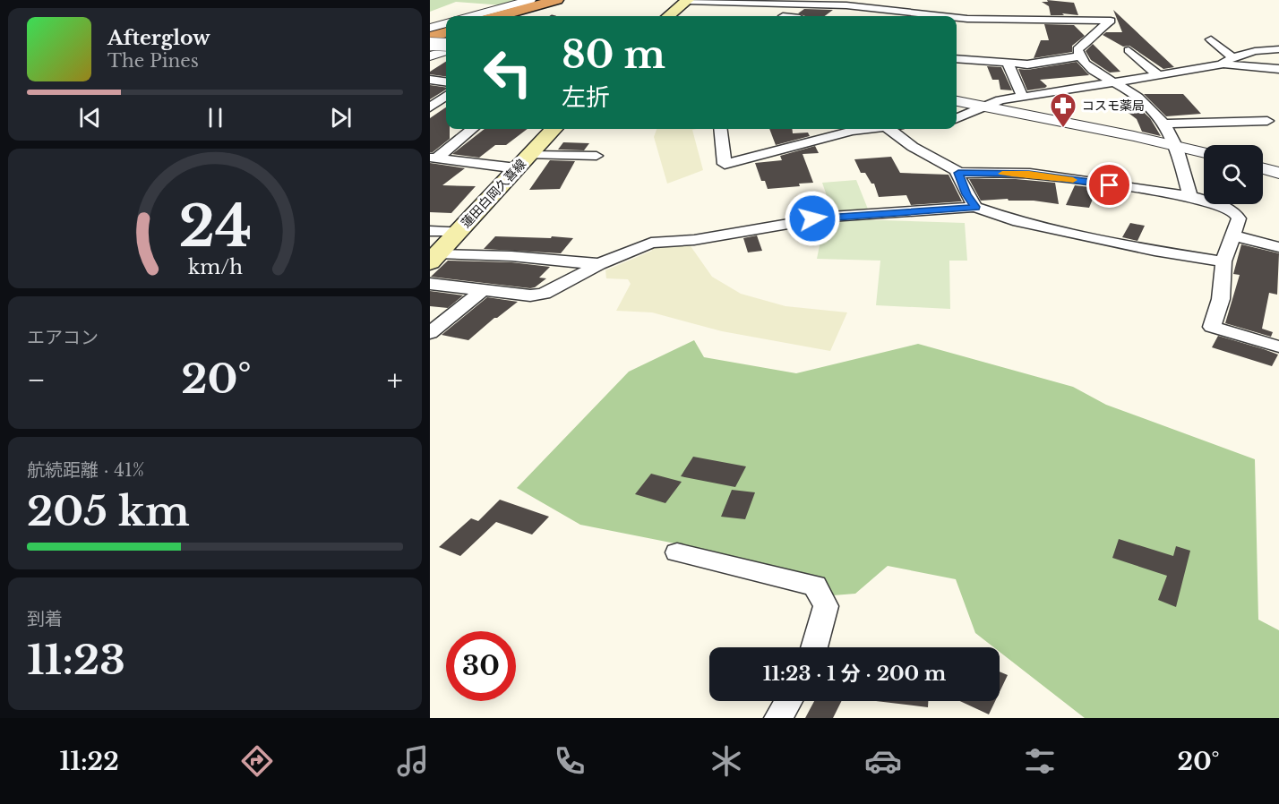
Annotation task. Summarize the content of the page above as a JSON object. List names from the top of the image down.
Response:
{
  "streets": {
    "main road": ["蓮田白岡久喜線"]
  },
  "places": {
    "pharmacy": ["コスモ薬局"]
  },
  "page": {
    "turn": ["80 m", "左折"],
    "song": ["Afterglow", "The Pines"],
    "tile": [
      "エアコン",
      ["航続距離 · 41%", "205 km"],
      ["到着", "11:23"]
    ],
    "heat": ["−", "20°", "+"],
    "limit": "30",
    "trip": "11:23 · 1 分 · 200 m",
    "tabs": ["11:22", "20°"],
    "gauge": ["24", "km/h"]
  }
}
